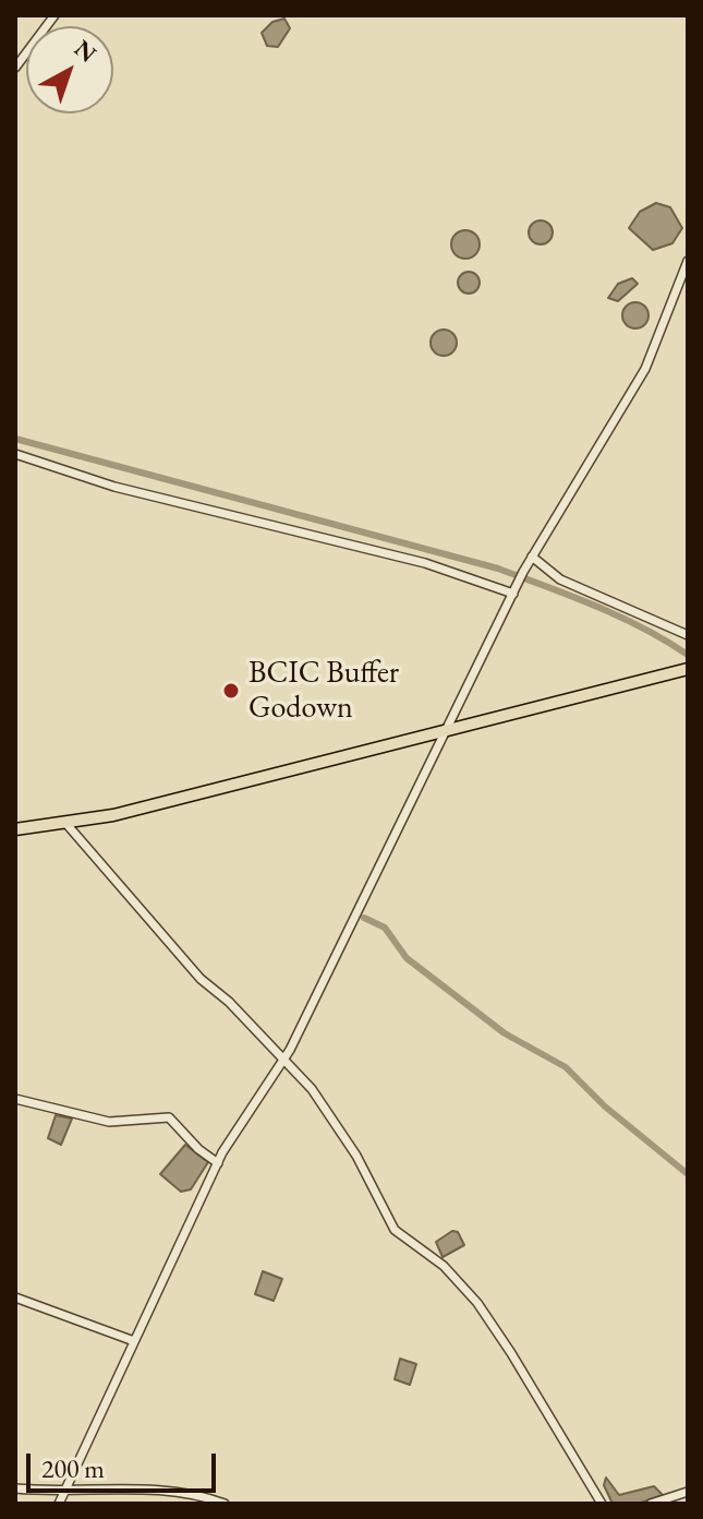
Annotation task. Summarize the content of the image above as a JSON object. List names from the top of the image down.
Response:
{
  "places": ["BCIC Buffer Godown"],
  "scale_bar": "200 m",
  "north": "top right"
}
